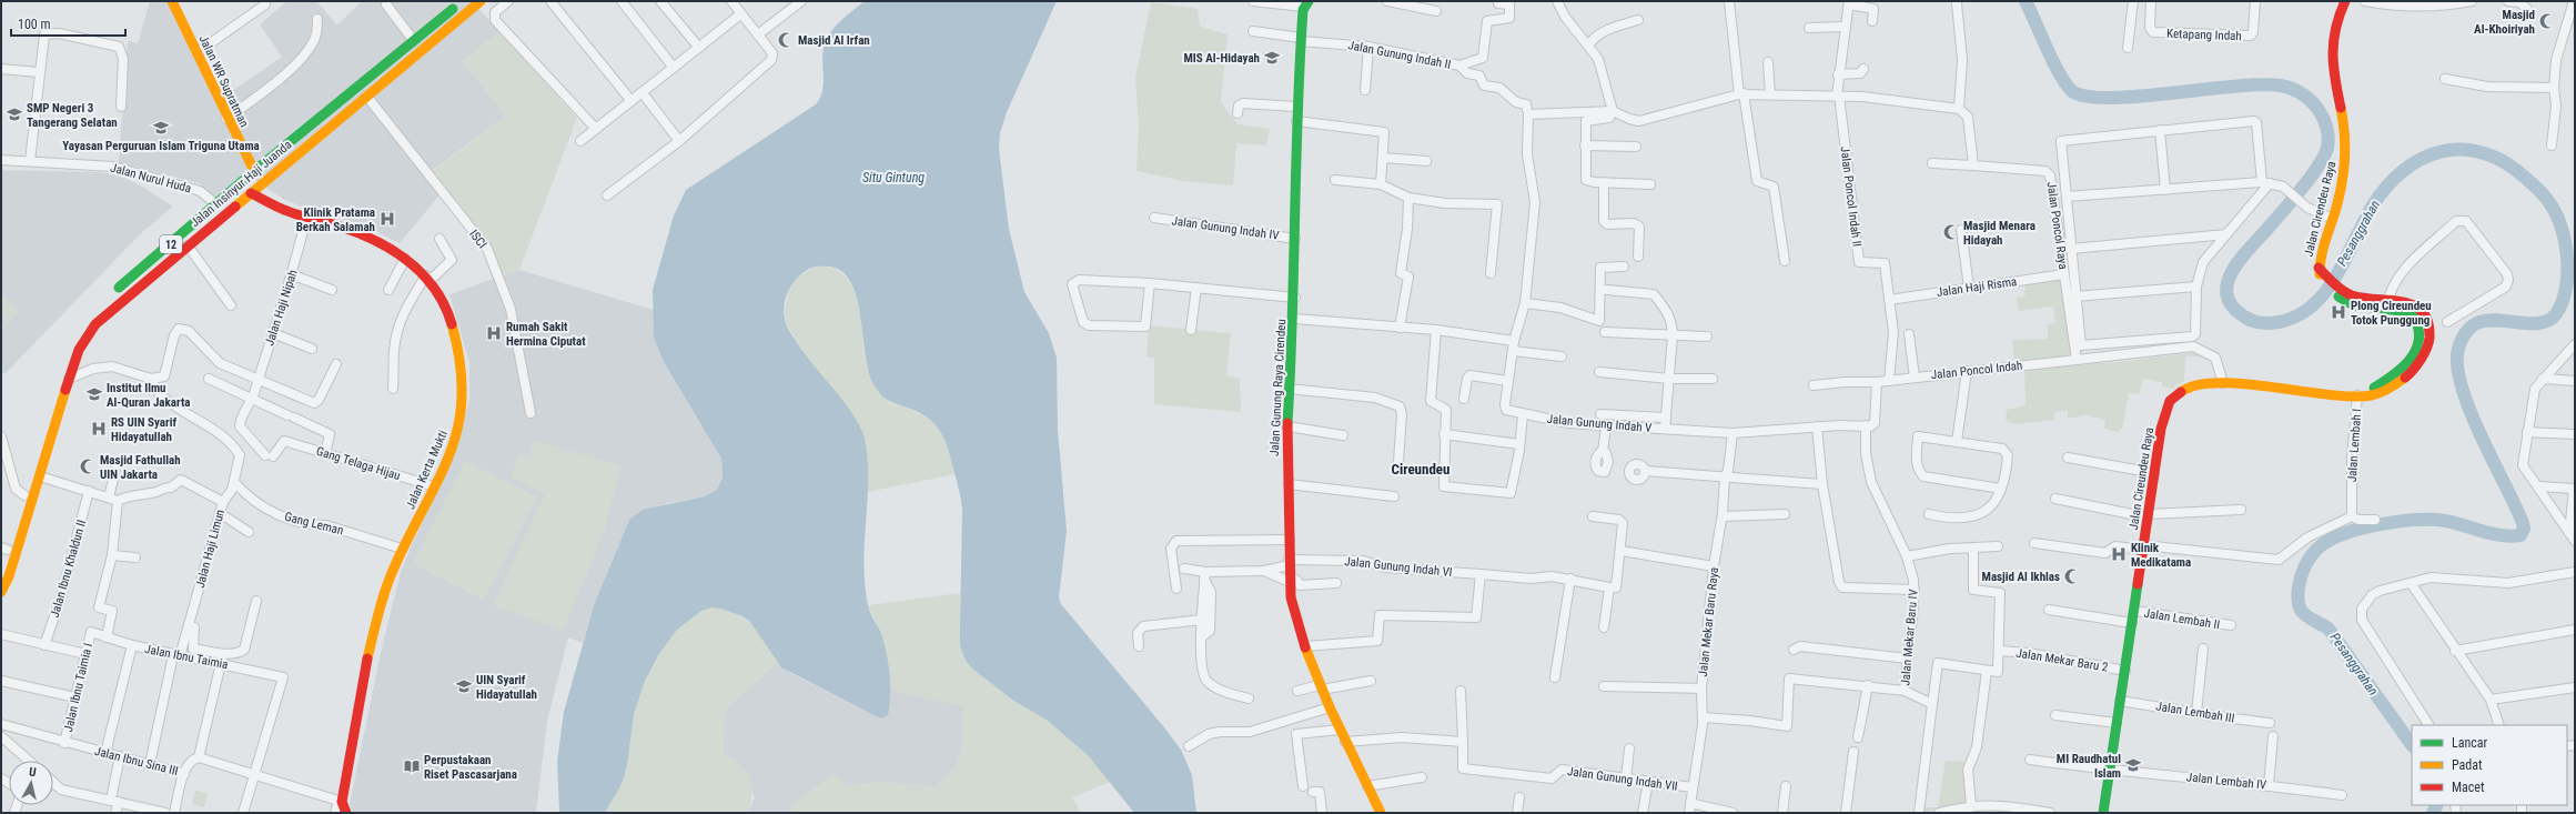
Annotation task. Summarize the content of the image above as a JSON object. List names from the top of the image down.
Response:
{
  "streets": {
    "main road": [
      "Jalan WR Supratman",
      "Jalan Insinyur Haji Juanda",
      "Jalan Cirendeu Raya",
      "12",
      "Jalan Gunung Raya Cirendeu",
      "Jalan Kerta Mukti",
      "Jalan Cireundeu Raya"
    ],
    "street": [
      "Ketapang Indah",
      "Jalan Gunung Indah II",
      "Jalan Nurul Huda",
      "Jalan Poncol Indah II",
      "Jalan Poncol Raya",
      "Jalan Gunung Indah IV",
      "ISCI",
      "Jalan Haji Risma",
      "Jalan Haji Nipah",
      "Jalan Poncol Indah",
      "Jalan Gunung Indah V",
      "Jalan Lembah I",
      "Gang Telaga Hijau",
      "Gang Leman",
      "Jalan Haji Limun",
      "Jalan Gunung Indah VI",
      "Jalan Ibnu Khaldun II",
      "Jalan Lembah II",
      "Jalan Mekar Baru Raya",
      "Jalan Mekar Baru IV",
      "Jalan Ibnu Taimia",
      "Jalan Mekar Baru 2",
      "Jalan Ibnu Taimia I",
      "Jalan Lembah III",
      "Jalan Ibnu Sina III",
      "Jalan Gunung Indah VII",
      "Jalan Lembah IV"
    ]
  },
  "crossings": [
    ["Jalan Gunung Indah II", "Jalan Gunung Raya Cirendeu"],
    ["Jalan Gunung Indah II", "Jalan Gunung Indah V"],
    ["Jalan WR Supratman", "Jalan Insinyur Haji Juanda"],
    ["Jalan Nurul Huda", "Jalan Insinyur Haji Juanda"],
    ["Jalan Insinyur Haji Juanda", "ISCI"],
    ["Jalan Insinyur Haji Juanda", "Jalan Kerta Mukti"],
    ["Jalan Poncol Indah II", "Jalan Haji Risma"],
    ["Jalan Cirendeu Raya", "Jalan Lembah I"],
    ["Jalan Cirendeu Raya", "Jalan Cireundeu Raya"],
    ["Jalan Poncol Raya", "Jalan Haji Risma"],
    ["Jalan Poncol Raya", "Jalan Poncol Indah"],
    ["Jalan Gunung Indah IV", "Jalan Gunung Raya Cirendeu"],
    ["Jalan Haji Nipah", "Gang Telaga Hijau"],
    ["Jalan Haji Nipah", "Jalan Kerta Mukti"],
    ["Jalan Poncol Indah", "Jalan Gunung Indah V"],
    ["Jalan Gunung Raya Cirendeu", "Jalan Gunung Indah VI"],
    ["Jalan Gunung Indah V", "Jalan Mekar Baru Raya"],
    ["Jalan Gunung Indah V", "Jalan Mekar Baru IV"],
    ["Jalan Lembah I", "Jalan Cireundeu Raya"],
    ["Gang Telaga Hijau", "Jalan Kerta Mukti"],
    ["Jalan Kerta Mukti", "Gang Leman"],
    ["Jalan Cireundeu Raya", "Jalan Lembah II"],
    ["Jalan Cireundeu Raya", "Jalan Mekar Baru 2"],
    ["Jalan Cireundeu Raya", "Jalan Lembah III"],
    ["Jalan Cireundeu Raya", "Jalan Lembah IV"],
    ["Gang Leman", "Jalan Haji Limun"],
    ["Jalan Haji Limun", "Jalan Ibnu Taimia"],
    ["Jalan Haji Limun", "Jalan Ibnu Sina III"],
    ["Jalan Mekar Baru Raya", "Jalan Gunung Indah VII"],
    ["Jalan Ibnu Taimia", "Jalan Ibnu Taimia I"],
    ["Jalan Ibnu Taimia I", "Jalan Ibnu Sina III"]
  ],
  "districts": ["Cireundeu"],
  "water": ["Situ Gintung", "Pesanggrahan"],
  "places": {
    "mosque": [
      "Masjid Al-Khoiriyah",
      "Masjid Al Irfan",
      "Masjid Menara Hidayah",
      "Masjid Fathullah UIN Jakarta",
      "Masjid Al Ikhlas"
    ],
    "school or university": [
      "MIS Al-Hidayah",
      "SMP Negeri 3 Tangerang Selatan",
      "Yayasan Perguruan Islam Triguna Utama",
      "Institut Ilmu Al-Quran Jakarta",
      "UIN Syarif Hidayatullah",
      "MI Raudhatul Islam"
    ],
    "hospital": [
      "Klinik Pratama Berkah Salamah",
      "Plong Cireundeu Totok Punggung",
      "Rumah Sakit Hermina Ciputat",
      "RS UIN Syarif Hidayatullah",
      "Klinik Medikatama"
    ],
    "library": ["Perpustakaan Riset Pascasarjana"]
  },
  "legend": ["Lancar", "Padat", "Macet"],
  "scale_bar": "100 m",
  "north": "top"
}
